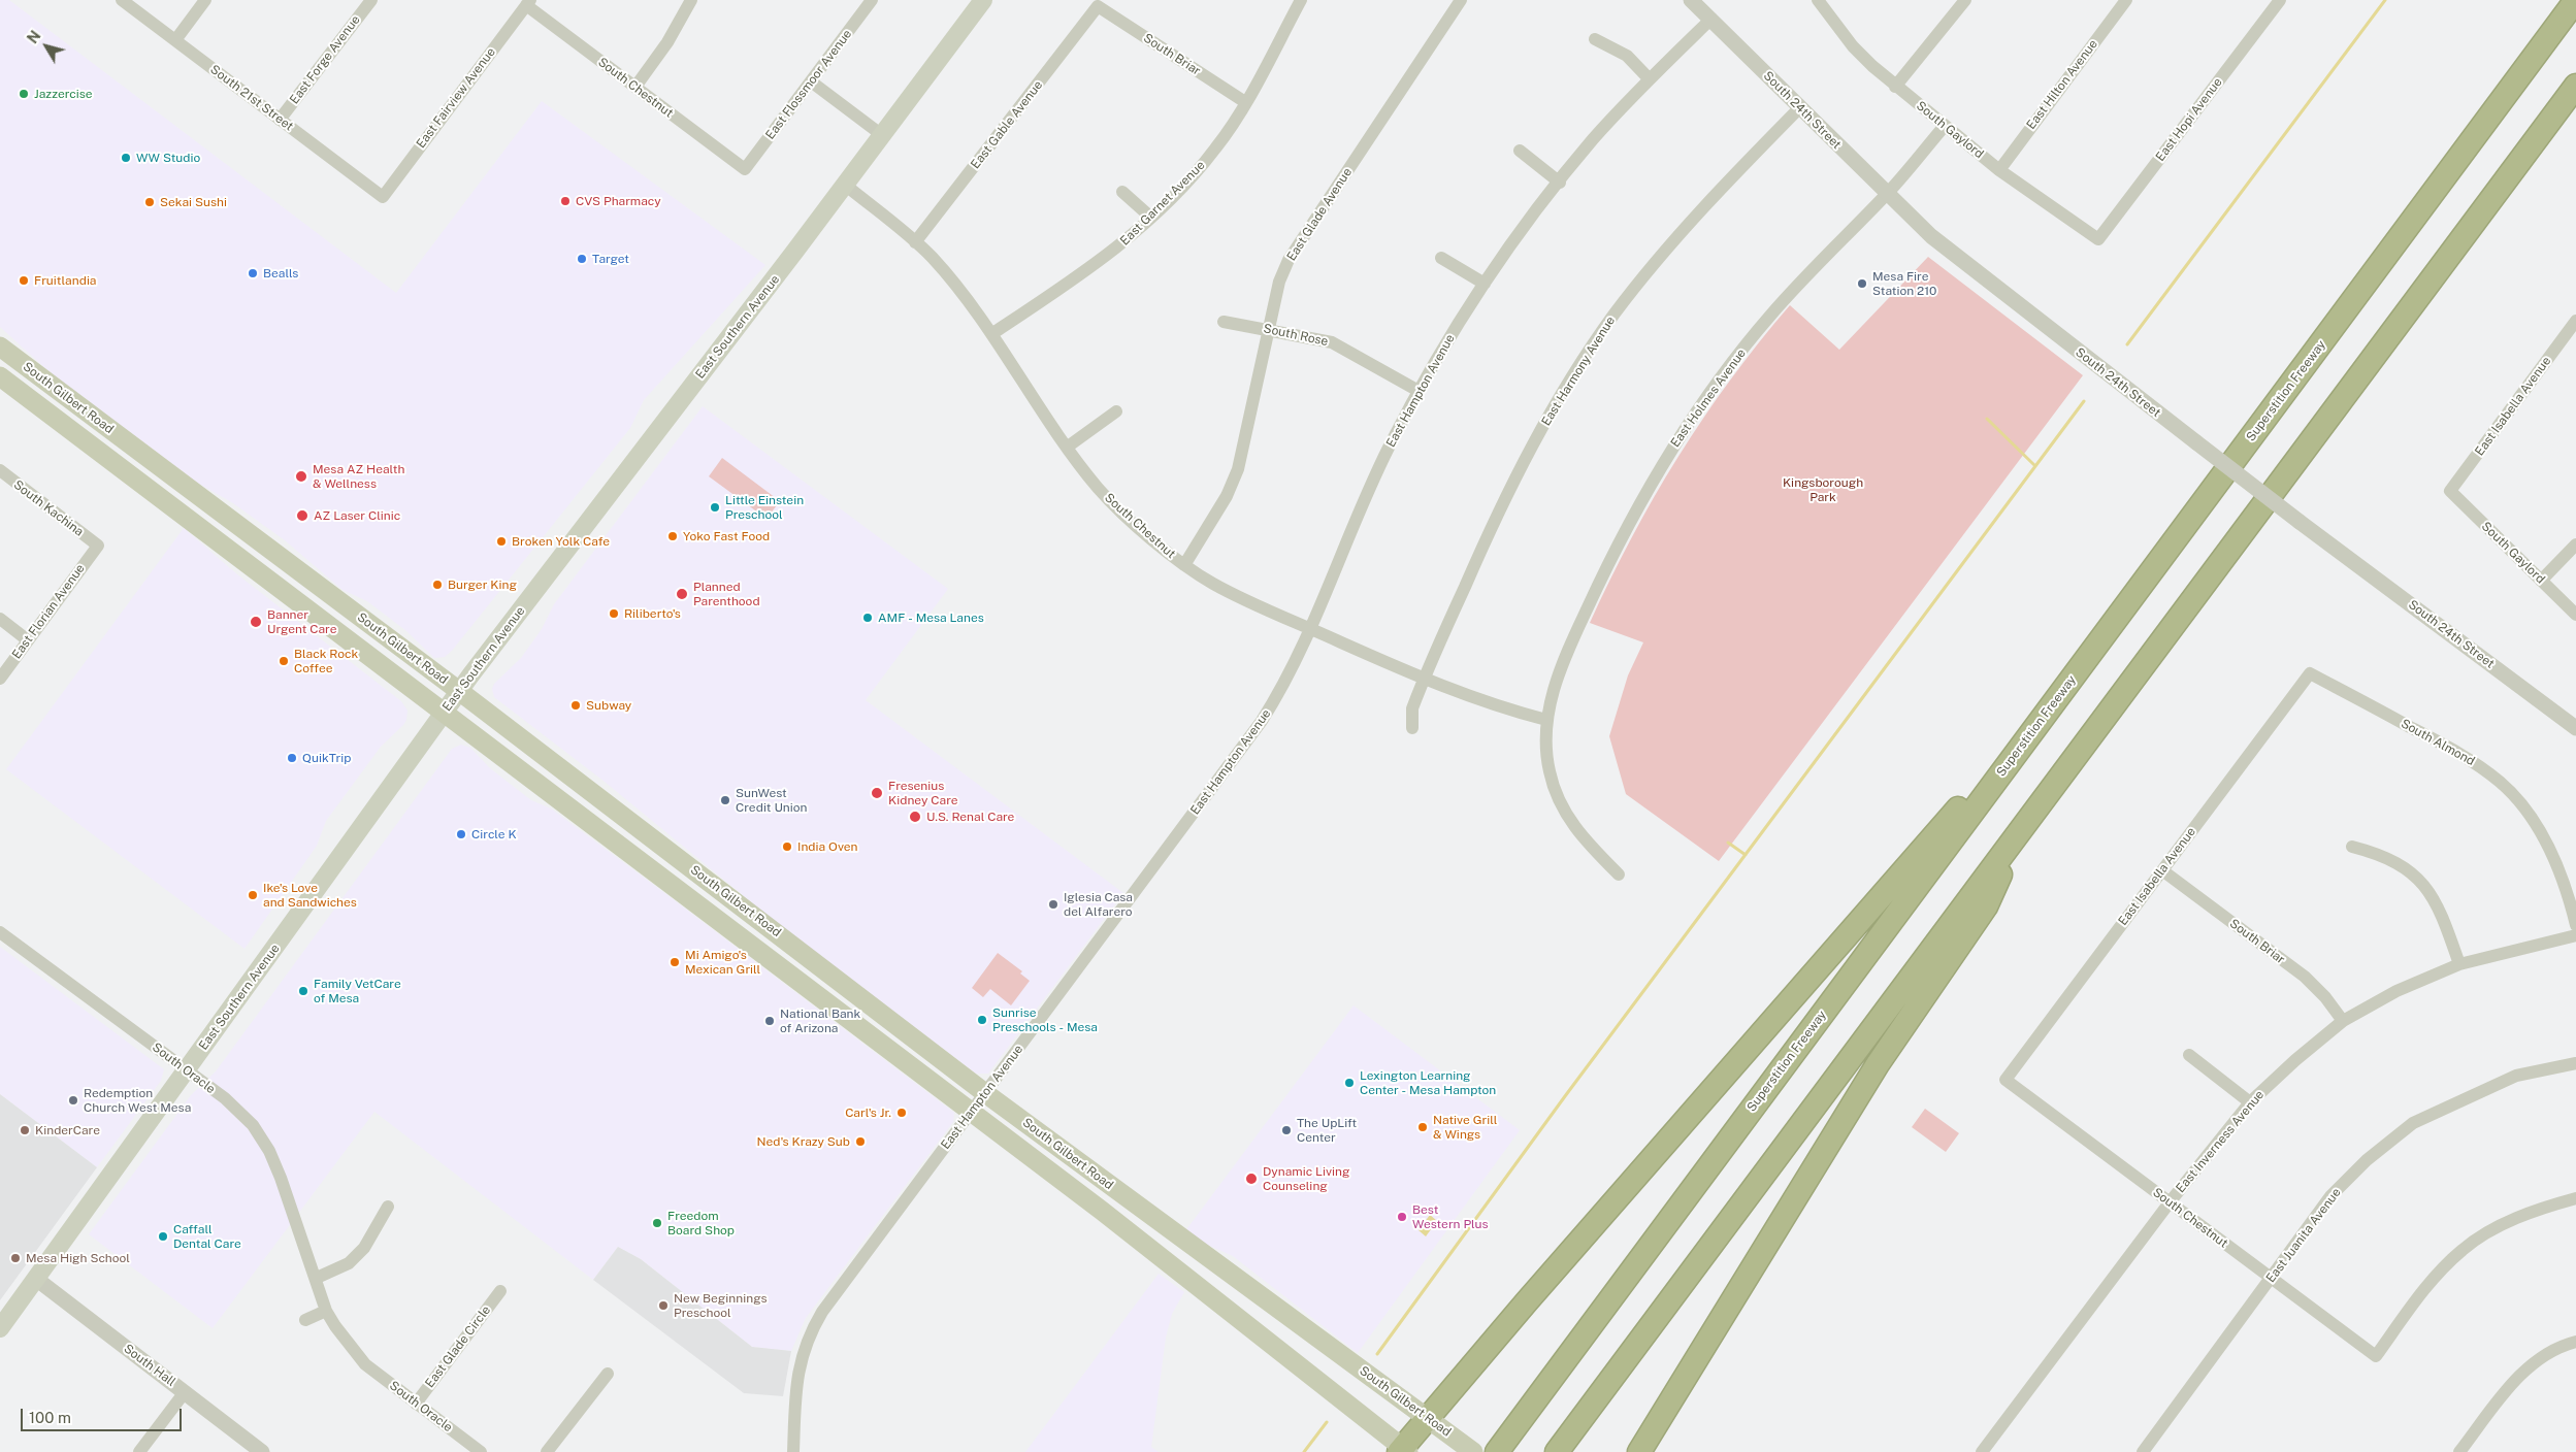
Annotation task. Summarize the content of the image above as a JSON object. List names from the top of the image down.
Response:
{
  "streets": {
    "highway": ["Superstition Freeway"],
    "main road": ["East Southern Avenue", "South Gilbert Road"],
    "street": [
      "South Briar",
      "East Forge Avenue",
      "East Flossmoor Avenue",
      "East Hilton Avenue",
      "South Chestnut",
      "South 21st Street",
      "East Fairview Avenue",
      "South 24th Street",
      "East Hopi Avenue",
      "East Gable Avenue",
      "South Gaylord",
      "East Garnet Avenue",
      "East Glade Avenue",
      "South Rose",
      "East Harmony Avenue",
      "East Hampton Avenue",
      "East Holmes Avenue",
      "East Isabella Avenue",
      "South Kachina",
      "East Florian Avenue",
      "South Almond",
      "South Oracle",
      "East Inverness Avenue",
      "East Juanita Avenue",
      "East Glade Circle",
      "South Hall"
    ]
  },
  "crossings": [
    ["South Briar", "East Gable Avenue"],
    ["South Briar", "East Garnet Avenue"],
    ["South Briar", "East Isabella Avenue"],
    ["South Briar", "East Inverness Avenue"],
    ["East Forge Avenue", "South 21st Street"],
    ["East Flossmoor Avenue", "South Chestnut"],
    ["East Hilton Avenue", "South Gaylord"],
    ["South Chestnut", "East Fairview Avenue"],
    ["South Chestnut", "East Gable Avenue"],
    ["South Chestnut", "East Garnet Avenue"],
    ["South Chestnut", "East Glade Avenue"],
    ["South Chestnut", "East Southern Avenue"],
    ["South Chestnut", "East Harmony Avenue"],
    ["South Chestnut", "East Hampton Avenue"],
    ["South Chestnut", "East Holmes Avenue"],
    ["South Chestnut", "East Isabella Avenue"],
    ["South Chestnut", "East Inverness Avenue"],
    ["South Chestnut", "East Juanita Avenue"],
    ["South 21st Street", "East Fairview Avenue"],
    ["South 24th Street", "East Harmony Avenue"],
    ["South 24th Street", "East Hampton Avenue"],
    ["South 24th Street", "East Holmes Avenue"],
    ["East Hopi Avenue", "South Gaylord"],
    ["South Gaylord", "East Holmes Avenue"],
    ["South Gaylord", "East Isabella Avenue"],
    ["East Glade Avenue", "South Rose"],
    ["East Southern Avenue", "South Gilbert Road"],
    ["East Southern Avenue", "South Oracle"],
    ["East Southern Avenue", "South Hall"],
    ["South Rose", "East Hampton Avenue"],
    ["East Hampton Avenue", "South Gilbert Road"],
    ["East Isabella Avenue", "South Almond"],
    ["South Kachina", "East Florian Avenue"],
    ["South Oracle", "East Glade Circle"]
  ],
  "parks": ["Kingsborough Park"],
  "places": [
    "Jazzercise",
    "WW Studio",
    "CVS Pharmacy",
    "Sekai Sushi",
    "Target",
    "Bealls",
    "Fruitlandia",
    "Mesa Fire Station 210",
    "Mesa AZ Health & Wellness",
    "Little Einstein Preschool",
    "AZ Laser Clinic",
    "Yoko Fast Food",
    "Broken Yolk Cafe",
    "Burger King",
    "Planned Parenthood",
    "Riliberto's",
    "AMF - Mesa Lanes",
    "Banner Urgent Care",
    "Black Rock Coffee",
    "Subway",
    "QuikTrip",
    "Fresenius Kidney Care",
    "SunWest Credit Union",
    "U.S. Renal Care",
    "Circle K",
    "India Oven",
    "Ike's Love and Sandwiches",
    "Iglesia Casa del Alfarero",
    "Mi Amigo's Mexican Grill",
    "Family VetCare of Mesa",
    "Sunrise Preschools - Mesa",
    "National Bank of Arizona",
    "Lexington Learning Center - Mesa Hampton",
    "Redemption Church West Mesa",
    "Carl's Jr.",
    "Native Grill & Wings",
    "KinderCare",
    "The UpLift Center",
    "Ned's Krazy Sub",
    "Dynamic Living Counseling",
    "Best Western Plus",
    "Freedom Board Shop",
    "Caffall Dental Care",
    "Mesa High School",
    "New Beginnings Preschool"
  ],
  "scale_bar": "100 m",
  "north": "top left"
}
